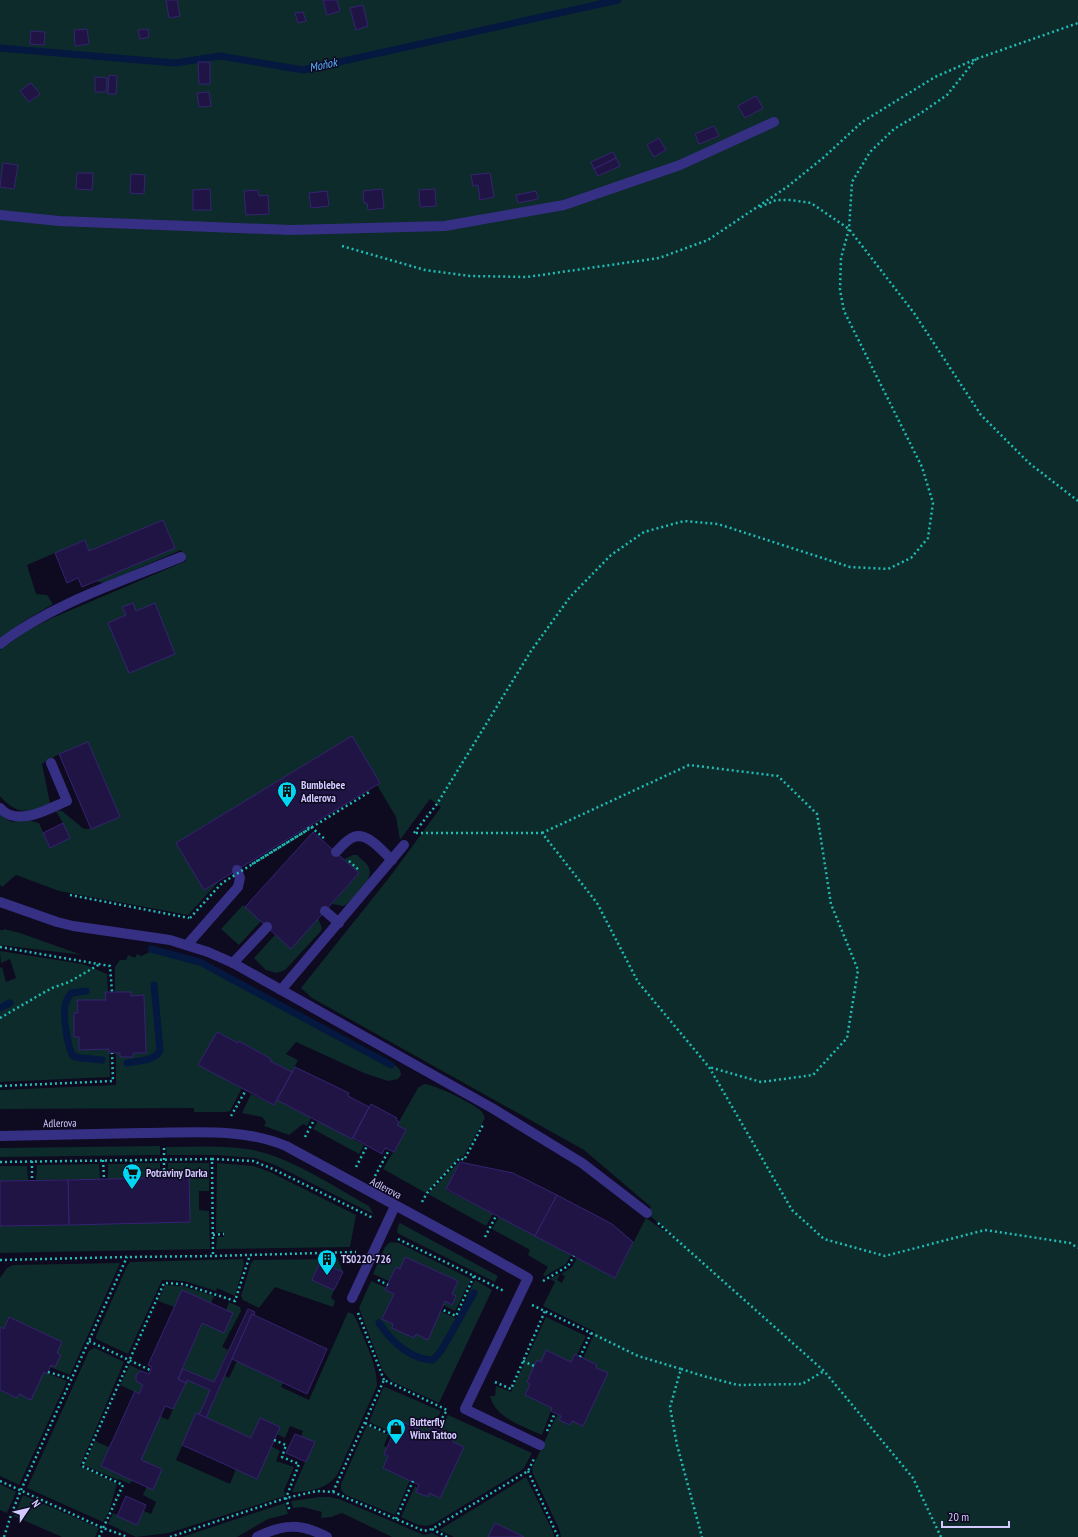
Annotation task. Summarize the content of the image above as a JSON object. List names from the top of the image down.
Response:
{
  "streets": {
    "street": ["Adlerova"]
  },
  "water": ["Moňok"],
  "places": {
    "building": ["Bumblebee Adlerova", "TS0220-726"],
    "supermarket": ["Potraviny Darka"],
    "shop": ["Butterfly Winx Tattoo"]
  },
  "scale_bar": "20 m",
  "north": "top right"
}
